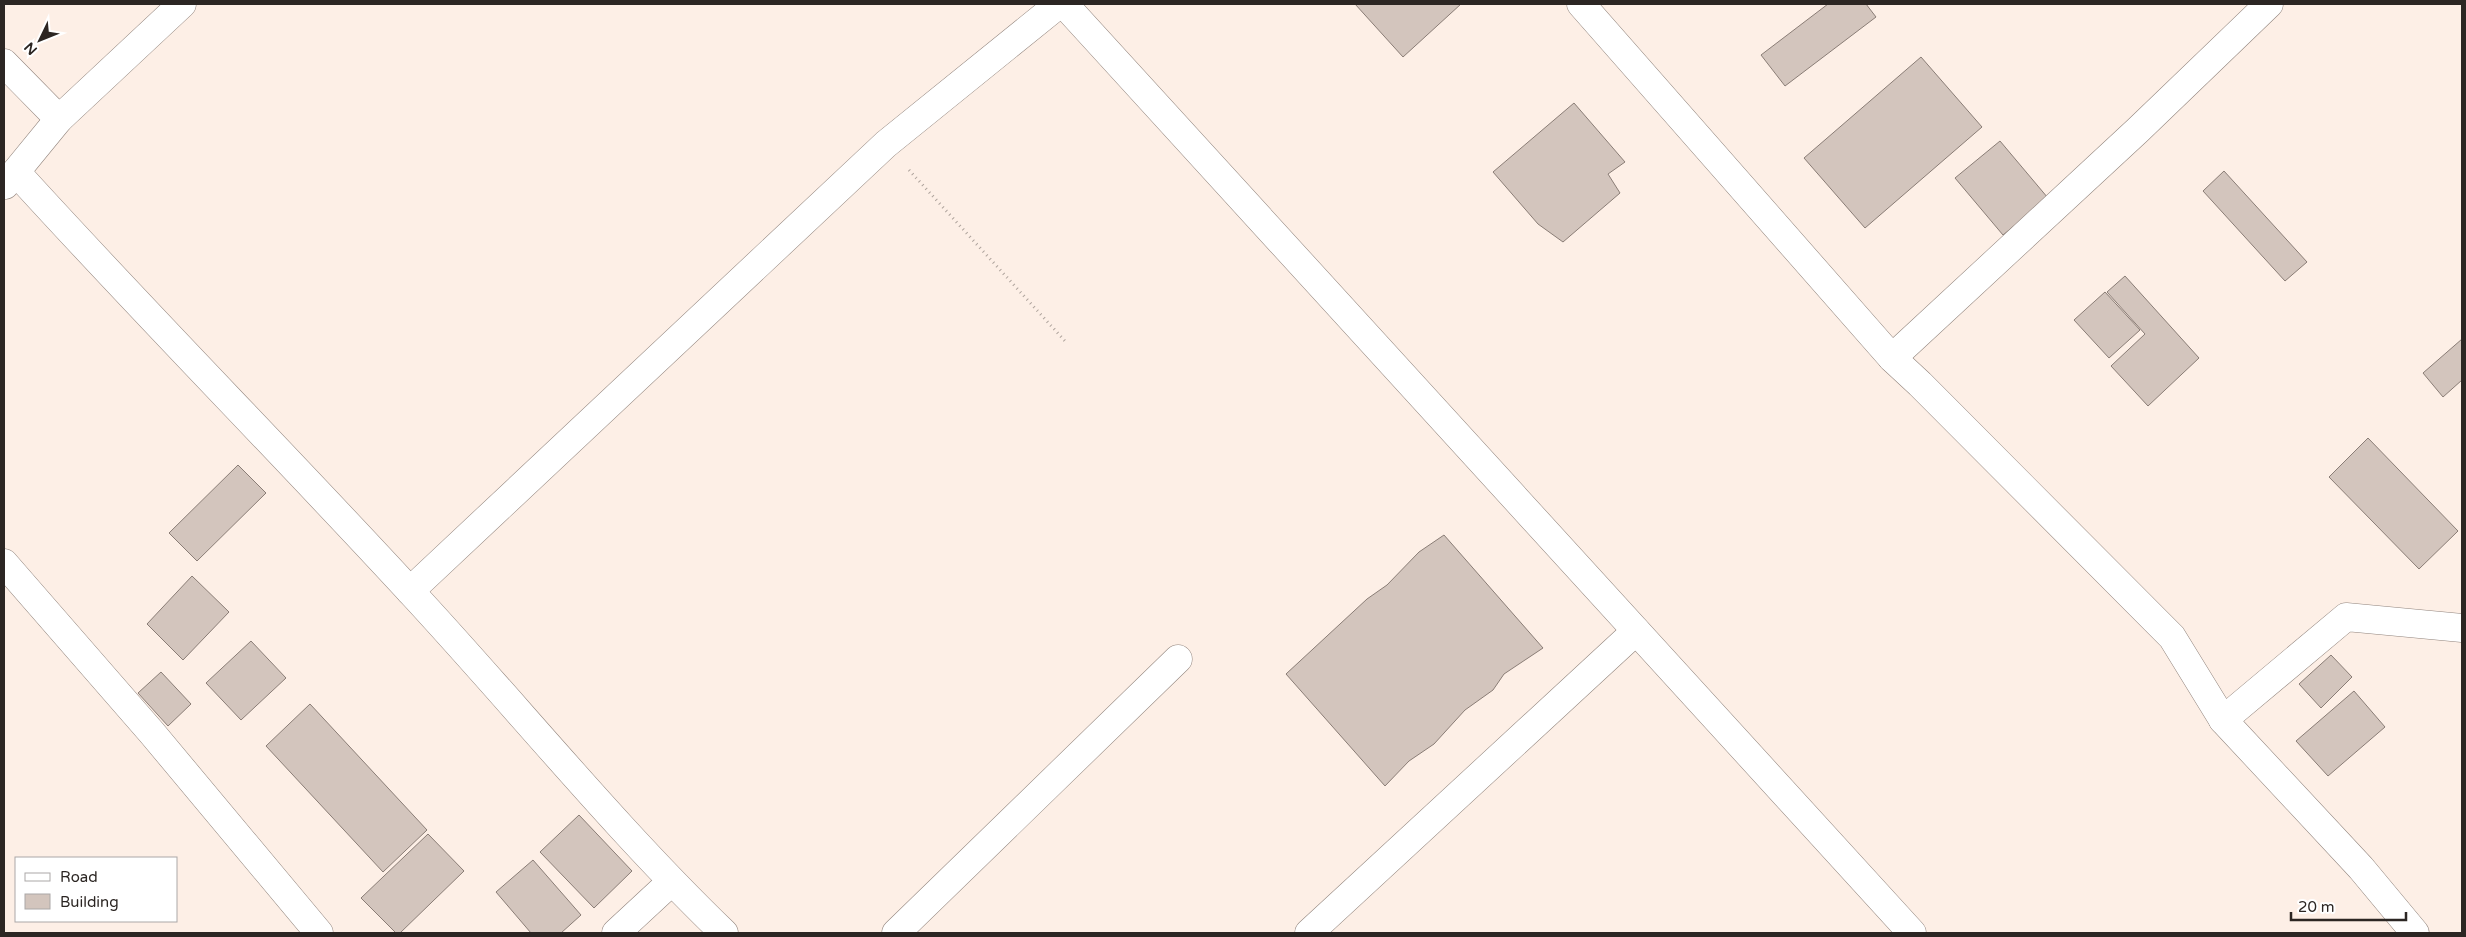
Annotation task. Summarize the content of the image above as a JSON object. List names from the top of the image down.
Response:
{
  "legend": ["Road", "Building"],
  "scale_bar": "20 m",
  "north": "bottom left"
}
